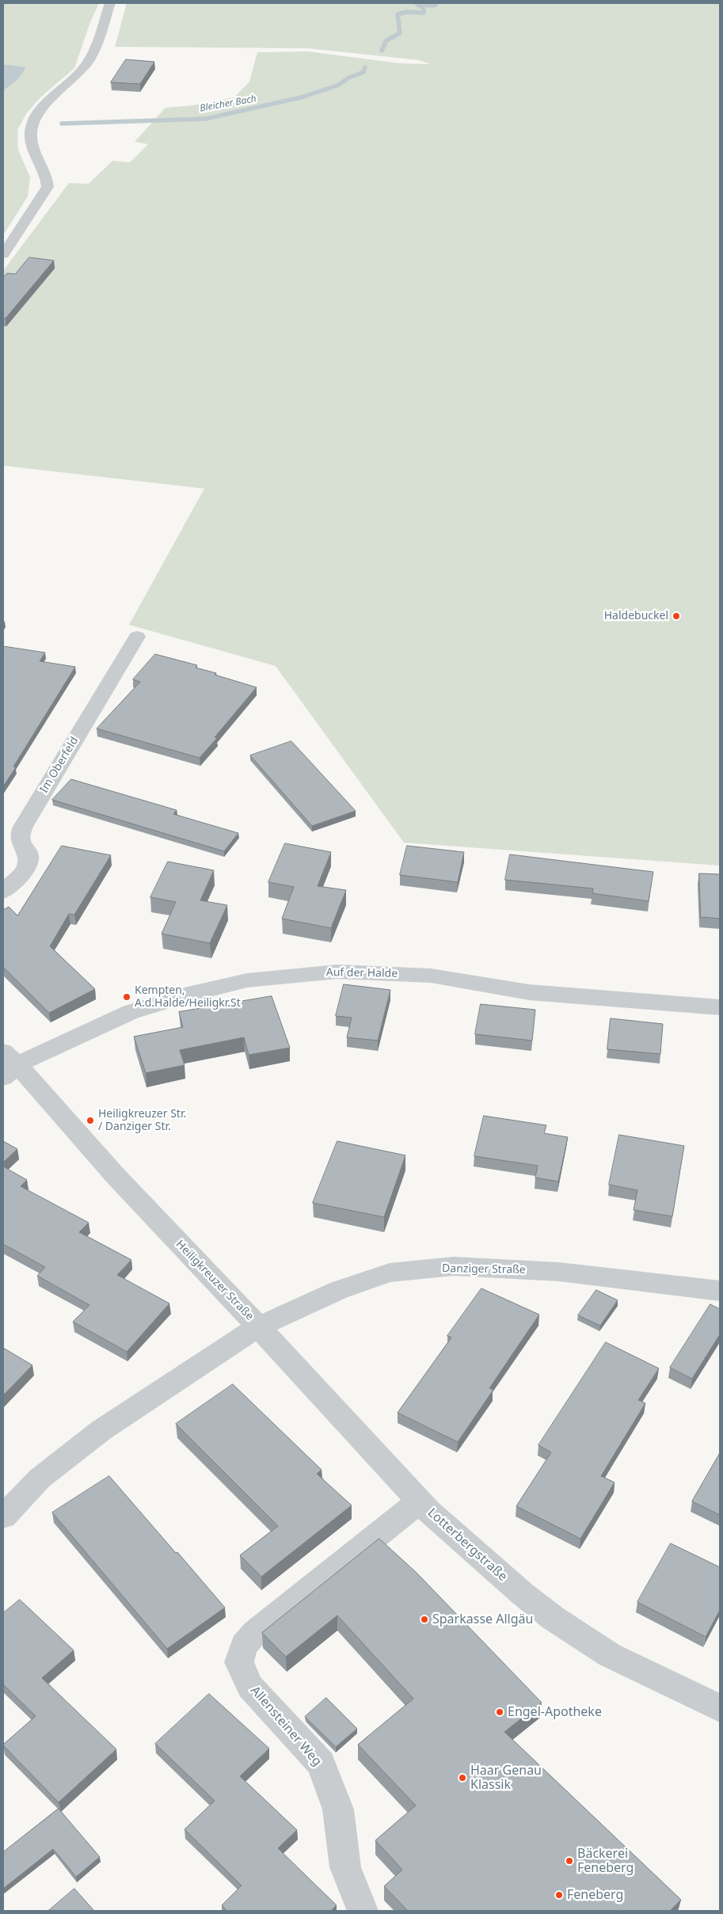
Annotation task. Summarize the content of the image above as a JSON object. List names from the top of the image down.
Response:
{
  "streets": {
    "street": [
      "Im Oberfeld",
      "Auf der Halde",
      "Danziger Straße",
      "Heiligkreuzer Straße",
      "Lotterbergstraße",
      "Allensteiner Weg"
    ]
  },
  "crossings": [
    ["Auf der Halde", "Heiligkreuzer Straße"],
    ["Danziger Straße", "Heiligkreuzer Straße"],
    ["Danziger Straße", "Lotterbergstraße"],
    ["Heiligkreuzer Straße", "Lotterbergstraße"],
    ["Lotterbergstraße", "Allensteiner Weg"]
  ],
  "water": ["Bleicher Bach"],
  "places": [
    "Haldebuckel",
    "Kempten, A.d.Halde/Heiligkr.St",
    "Heiligkreuzer Str. / Danziger Str.",
    "Sparkasse Allgäu",
    "Engel-Apotheke",
    "Haar Genau Klassik",
    "Bäckerei Feneberg",
    "Feneberg"
  ]
}
